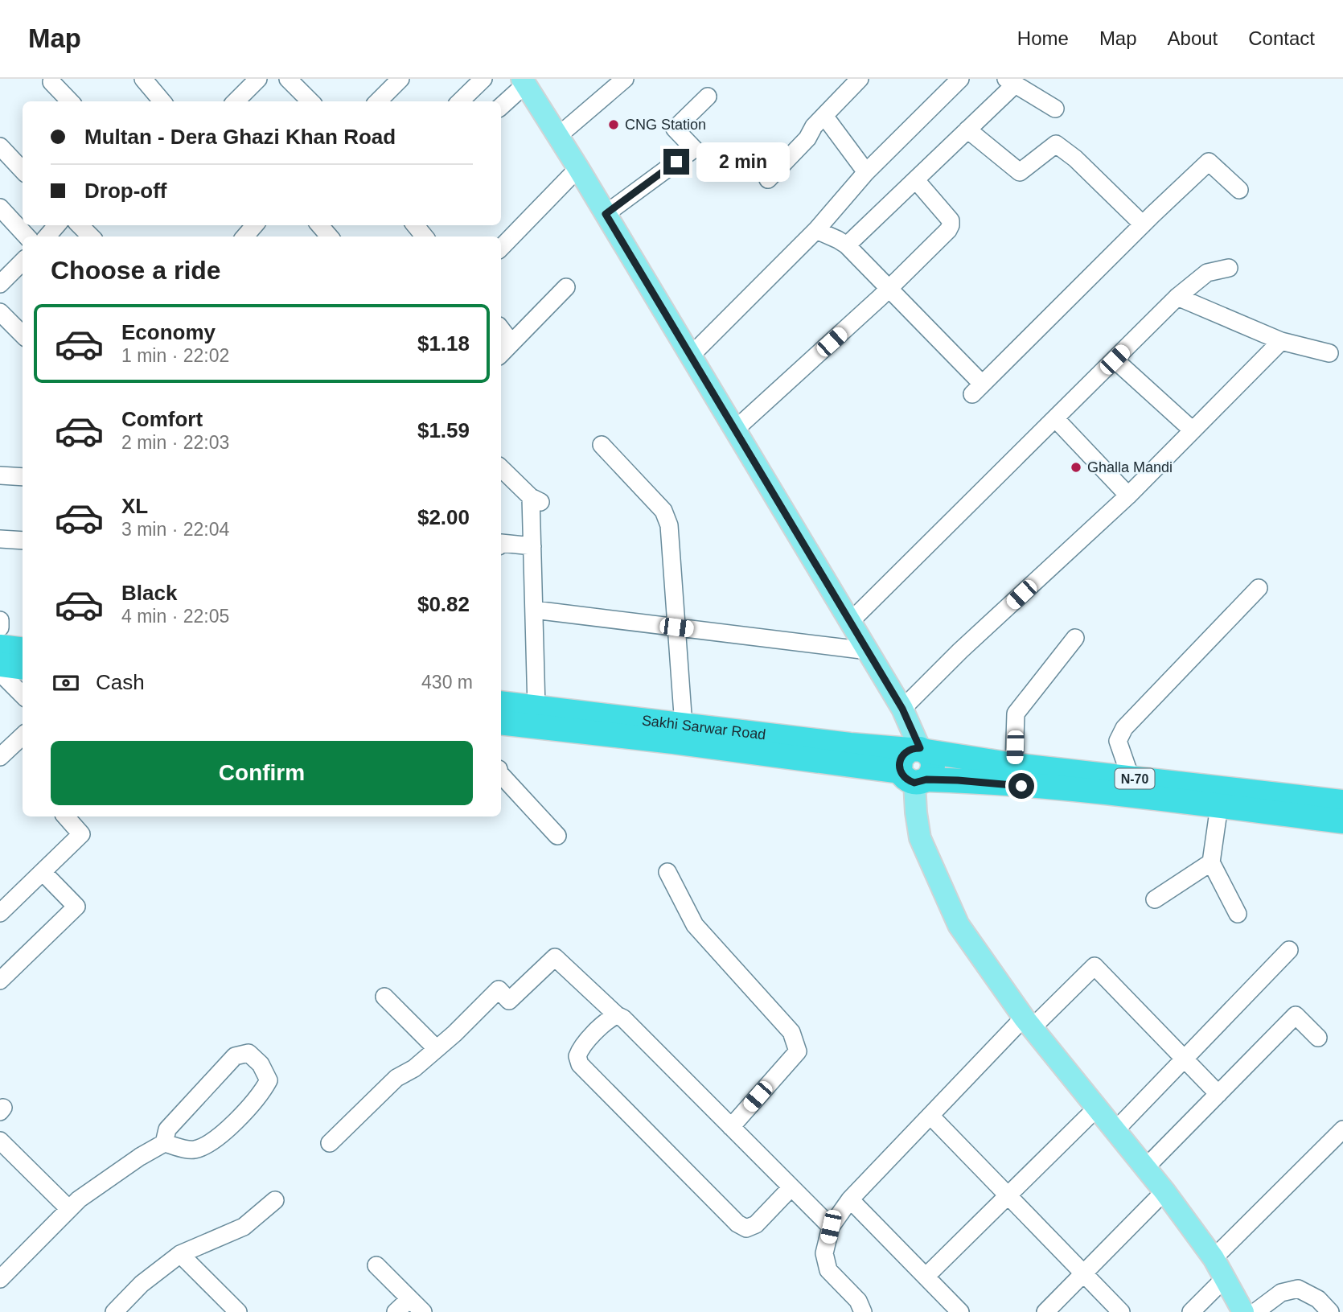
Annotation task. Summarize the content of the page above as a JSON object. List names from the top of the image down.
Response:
{
  "streets": {
    "highway": ["Sakhi Sarwar Road", "N-70"]
  },
  "crossings": [
    ["Sakhi Sarwar Road", "N-70"]
  ],
  "places": ["CNG Station", "Ghalla Mandi"],
  "page": {
    "header": "Map",
    "nav": [
      "Home",
      "Map",
      "About",
      "Contact"
    ],
    "banner": ["Multan - Dera Ghazi Khan Road", "Drop-off"],
    "bubble": "2 min",
    "heading": "Choose a ride",
    "list": [
      {
        "name": "Economy",
        "note": "1 min · 22:02",
        "value": "$1.18"
      },
      {
        "name": "Comfort",
        "note": "2 min · 22:03",
        "value": "$1.59"
      },
      {
        "name": "XL",
        "note": "3 min · 22:04",
        "value": "$2.00"
      },
      {
        "name": "Black",
        "note": "4 min · 22:05",
        "value": "$0.82"
      }
    ],
    "pay": ["Cash", "430 m"],
    "buttons": "Confirm"
  }
}
